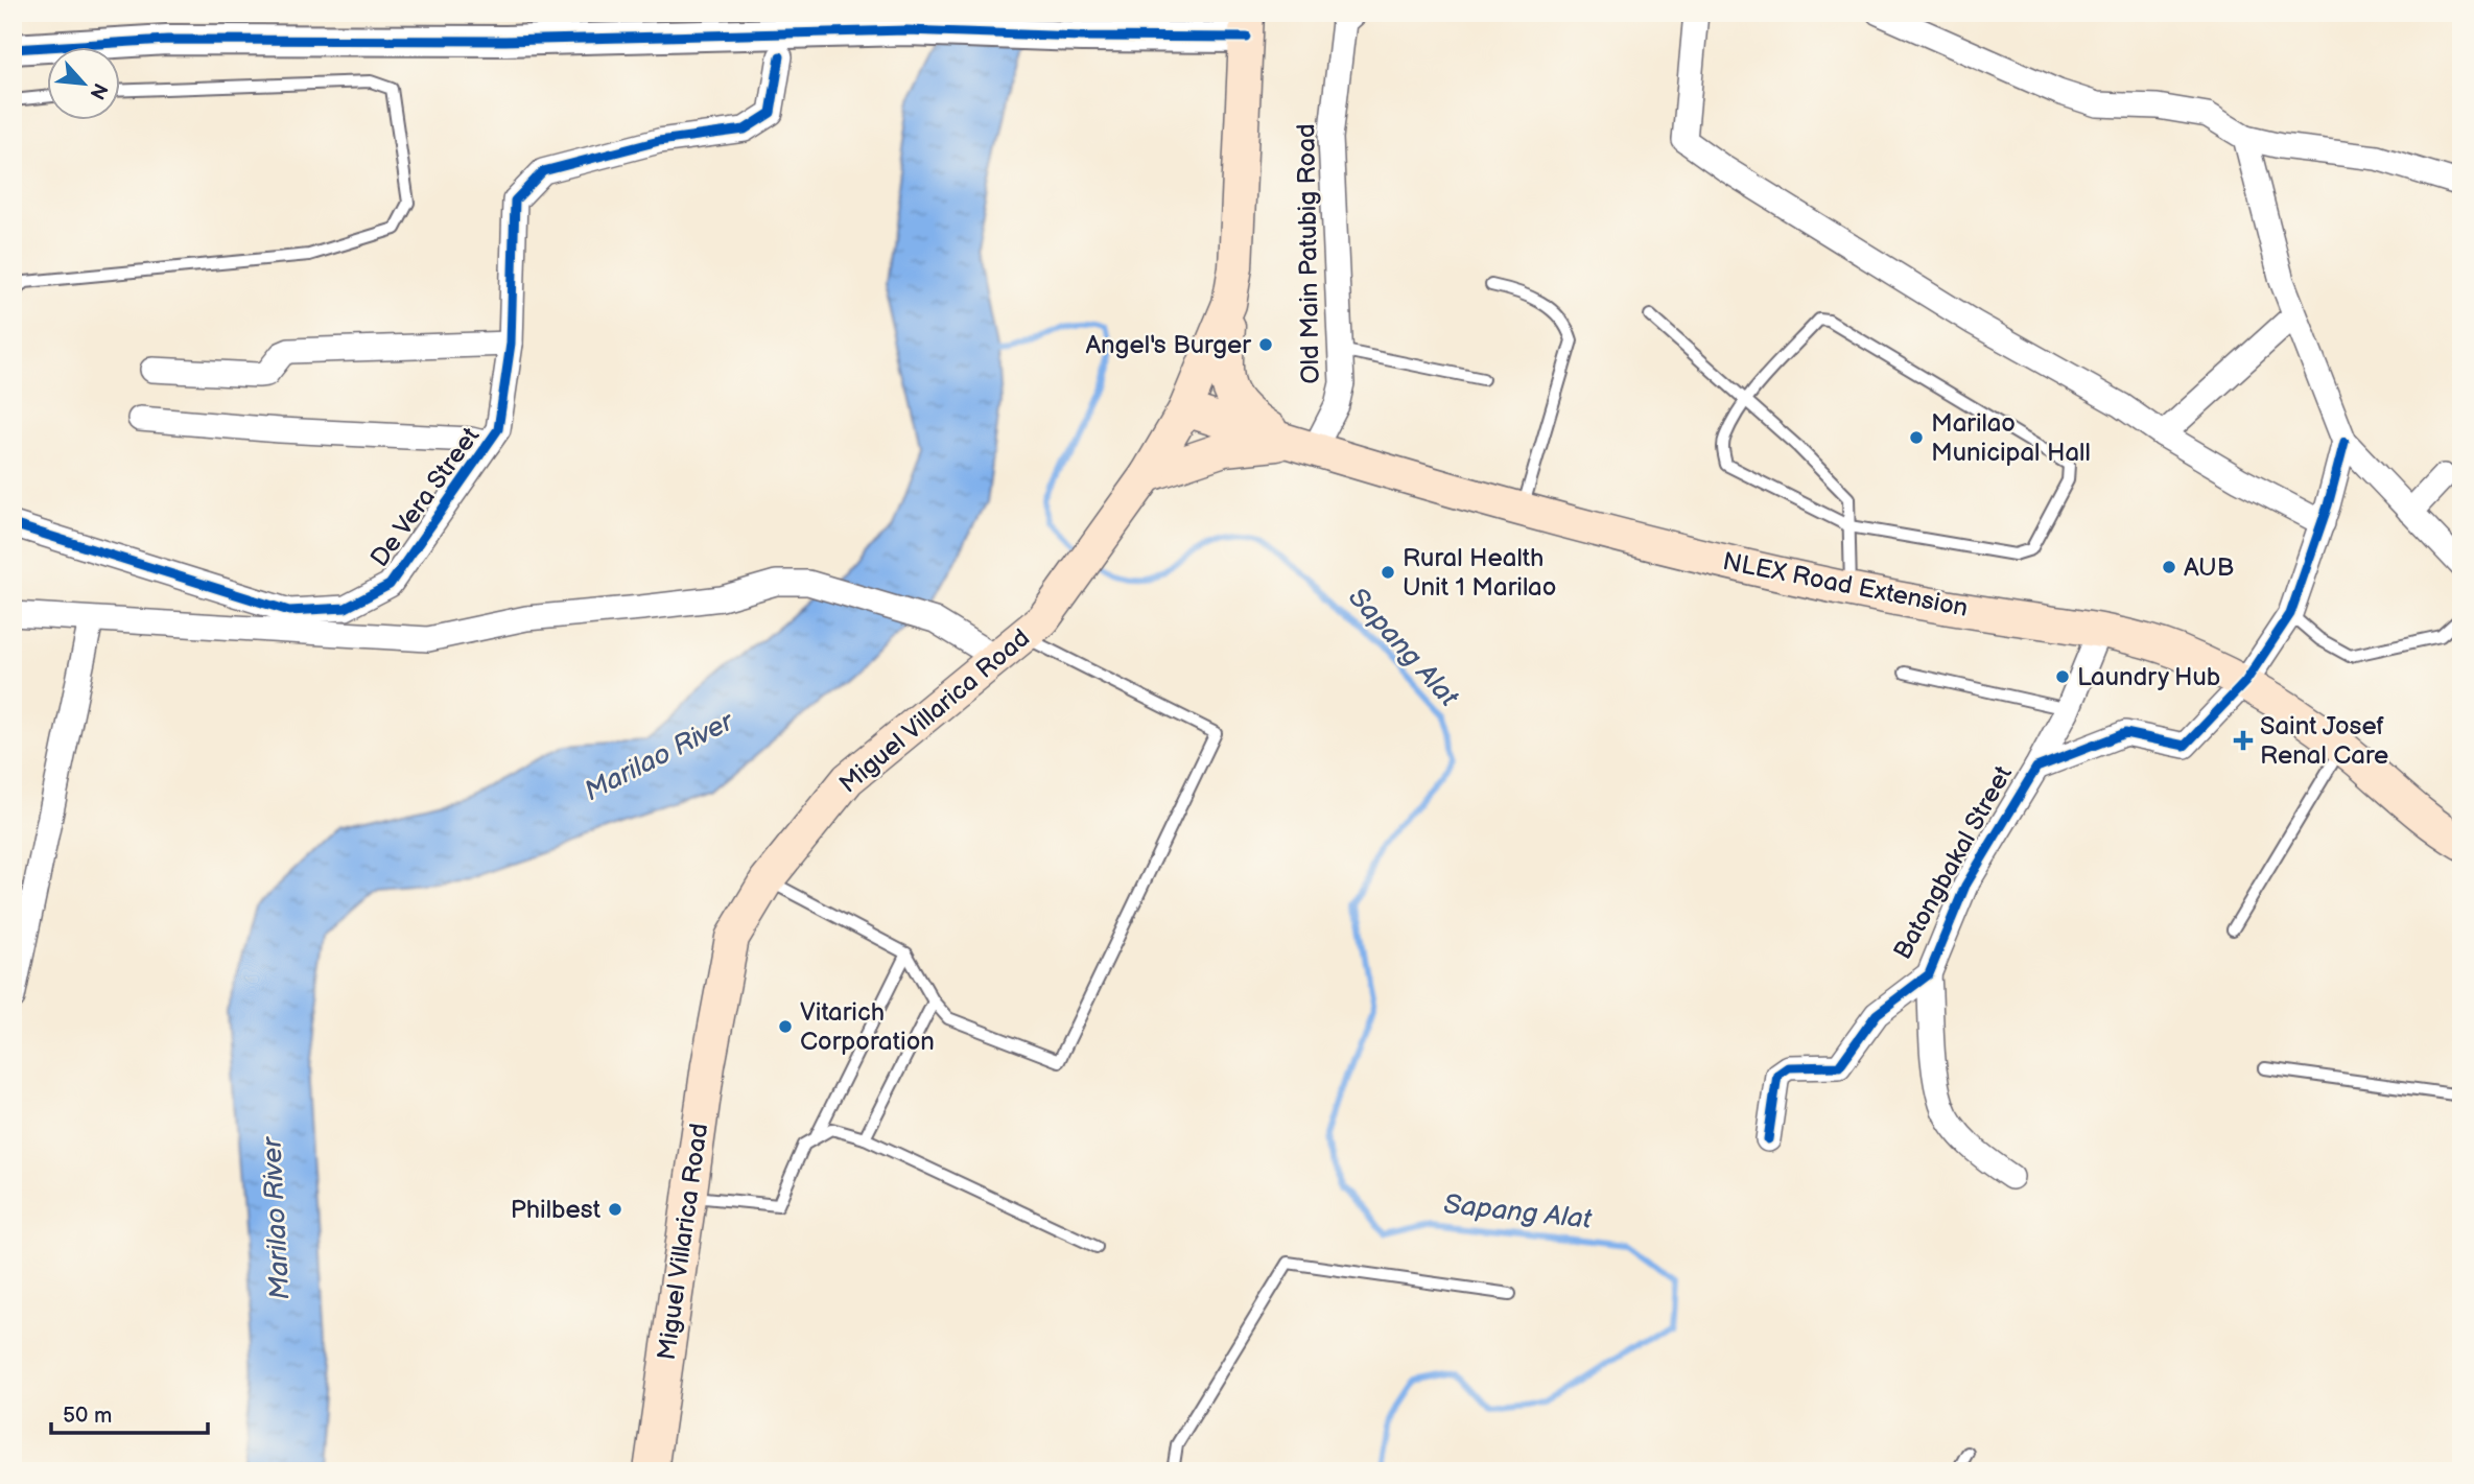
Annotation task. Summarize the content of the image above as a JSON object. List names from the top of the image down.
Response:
{
  "streets": {
    "main road": ["NLEX Road Extension", "Miguel Villarica Road"],
    "street": ["Old Main Patubig Road", "De Vera Street", "Batongbakal Street"]
  },
  "crossings": [
    ["Old Main Patubig Road", "NLEX Road Extension"],
    ["NLEX Road Extension", "Miguel Villarica Road"],
    ["NLEX Road Extension", "Batongbakal Street"]
  ],
  "water": ["Sapang Alat", "Marilao River"],
  "places": {
    "other": [
      "Angel's Burger",
      "Marilao Municipal Hall",
      "AUB",
      "Rural Health Unit 1 Marilao",
      "Laundry Hub",
      "Vitarich Corporation",
      "Philbest"
    ],
    "health": ["Saint Josef Renal Care"]
  },
  "scale_bar": "50 m",
  "north": "bottom right"
}
